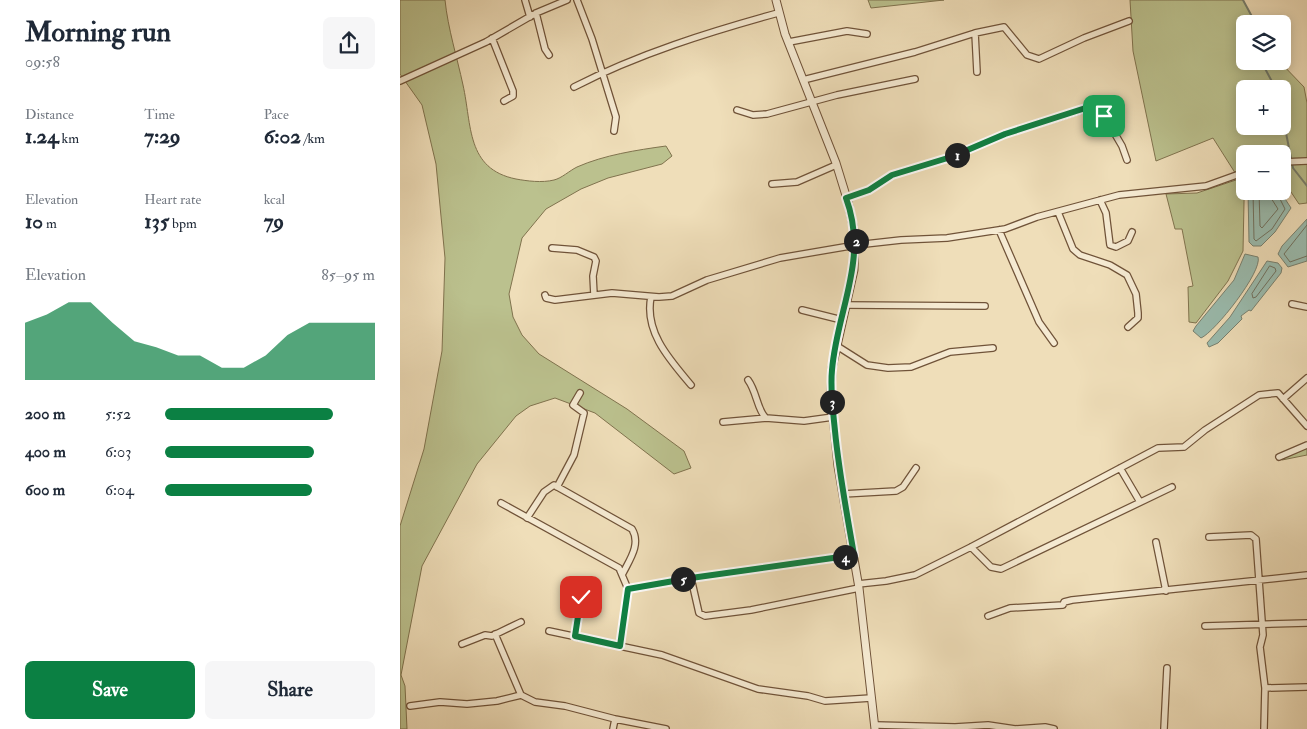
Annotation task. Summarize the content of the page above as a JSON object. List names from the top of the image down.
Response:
{
  "page": {
    "heading": ["Morning run", "09:58"],
    "map_buttons": ["+", "−"],
    "stats": [
      ["Distance", "1.24 km"],
      ["Time", "7:29"],
      ["Pace", "6:02 /km"],
      ["Elevation", "10 m"],
      ["Heart rate", "135 bpm"],
      ["kcal", "79"]
    ],
    "pins": [
      "1",
      "2",
      "3",
      "4",
      "5"
    ],
    "chart": ["Elevation", "85–95 m"],
    "list": [
      {
        "name": "200 m",
        "note": "5:52"
      },
      {
        "name": "400 m",
        "note": "6:03"
      },
      {
        "name": "600 m",
        "note": "6:04"
      }
    ],
    "buttons": ["Save", "Share"]
  }
}
